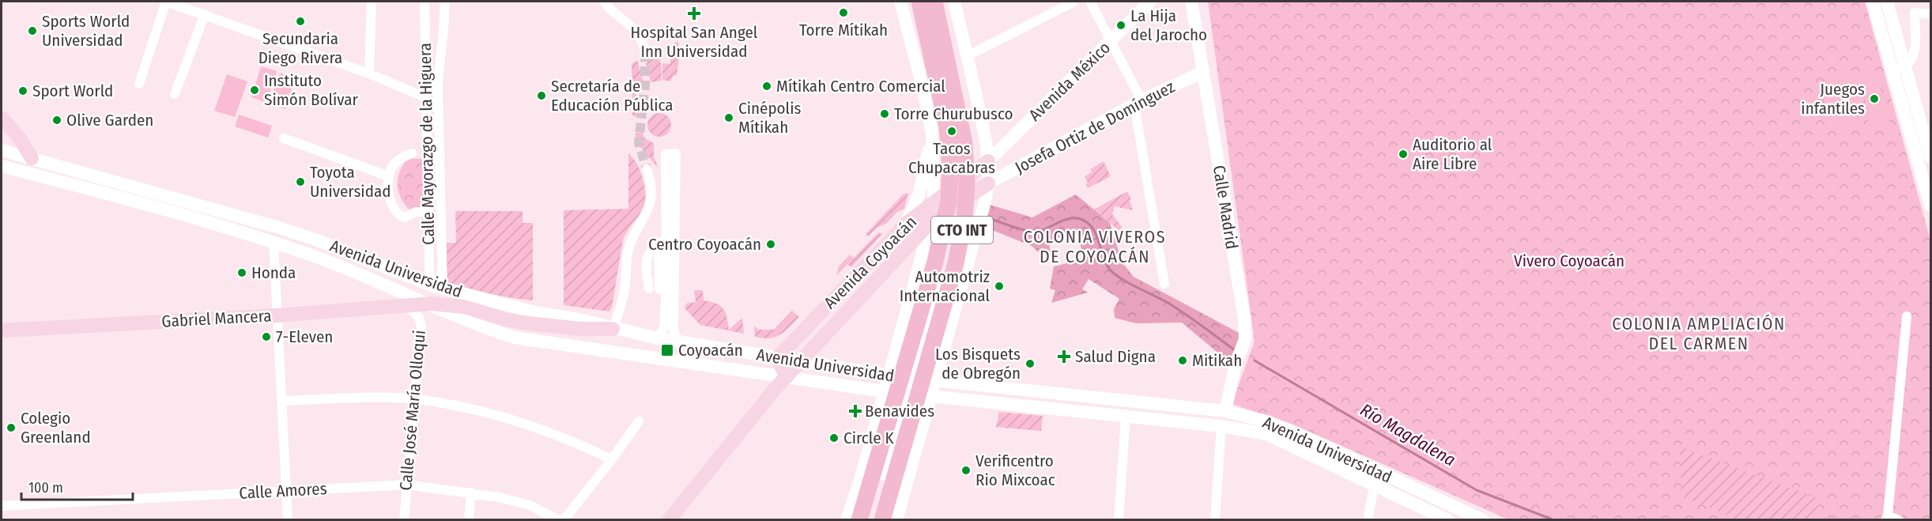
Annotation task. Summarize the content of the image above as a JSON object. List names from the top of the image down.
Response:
{
  "streets": {
    "highway": ["CTO INT"],
    "main road": [
      "Avenida México",
      "Josefa Ortiz de Domínguez",
      "Calle Madrid",
      "Avenida Coyoacán",
      "Avenida Universidad",
      "Gabriel Mancera"
    ],
    "street": ["Calle Mayorazgo de la Higuera", "Calle José María Olloqui", "Calle Amores"]
  },
  "crossings": [
    ["Avenida México", "CTO INT"],
    ["Avenida México", "Avenida Coyoacán"],
    ["Josefa Ortiz de Domínguez", "Calle Madrid"],
    ["Josefa Ortiz de Domínguez", "CTO INT"],
    ["Josefa Ortiz de Domínguez", "Avenida Coyoacán"],
    ["Calle Mayorazgo de la Higuera", "Avenida Universidad"],
    ["Calle Madrid", "Avenida Universidad"],
    ["CTO INT", "Avenida Coyoacán"],
    ["CTO INT", "Avenida Universidad"],
    ["Avenida Coyoacán", "Avenida Universidad"],
    ["Avenida Universidad", "Gabriel Mancera"],
    ["Avenida Universidad", "Calle José María Olloqui"],
    ["Gabriel Mancera", "Calle José María Olloqui"],
    ["Calle José María Olloqui", "Calle Amores"]
  ],
  "districts": ["COLONIA VIVEROS DE COYOACÁN", "COLONIA AMPLIACIÓN DEL CARMEN"],
  "water": ["Río Magdalena"],
  "parks": ["Vivero Coyoacán"],
  "places": {
    "other": [
      "Torre Mítikah",
      "Secundaria Diego Rivera",
      "La Hija del Jarocho",
      "Sports World Universidad",
      "Mítikah Centro Comercial",
      "Instituto Simón Bolívar",
      "Sport World",
      "Secretaría de Educación Pública",
      "Juegos infantiles",
      "Torre Churubusco",
      "Cinépolis Mítikah",
      "Olive Garden",
      "Tacos Chupacabras",
      "Auditorio al Aire Libre",
      "Toyota Universidad",
      "Centro Coyoacán",
      "Honda",
      "Automotriz Internacional",
      "7-Eleven",
      "Mitikah",
      "Los Bisquets de Obregón",
      "Colegio Greenland",
      "Circle K",
      "Verificentro Rio Mixcoac"
    ],
    "health": ["Hospital San Angel Inn Universidad", "Salud Digna", "Benavides"],
    "transit": ["Coyoacán"]
  },
  "scale_bar": "100 m"
}
